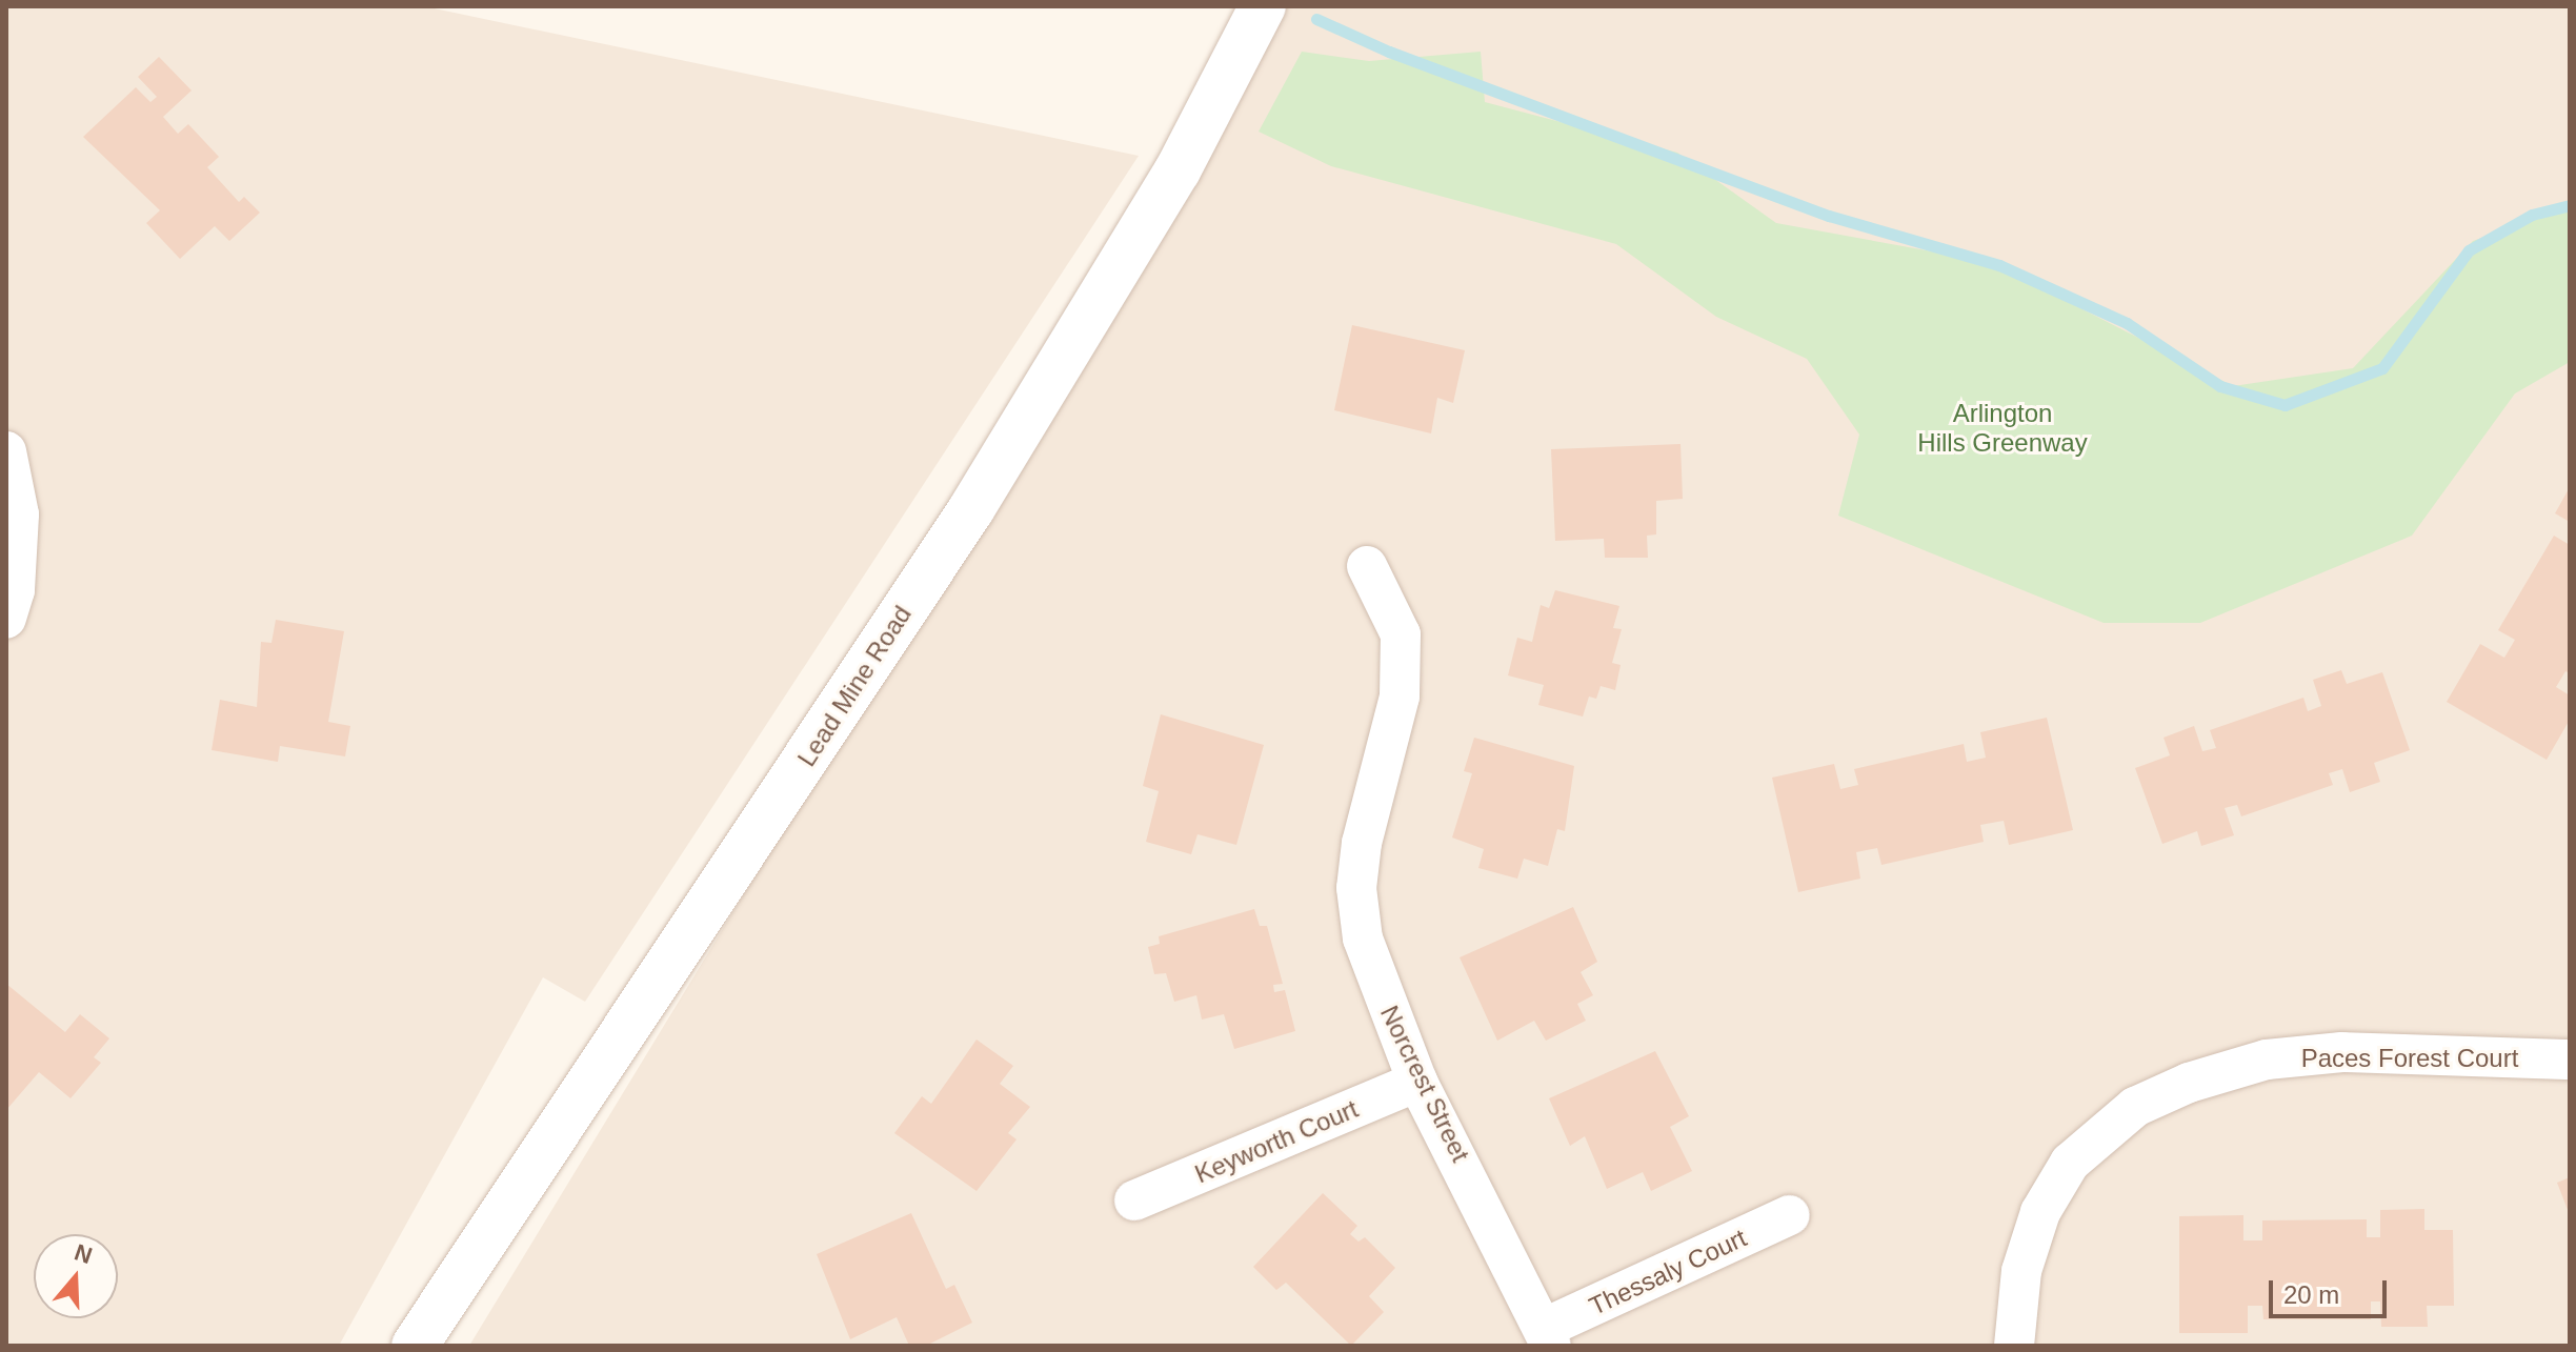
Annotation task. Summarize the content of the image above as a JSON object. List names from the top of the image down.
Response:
{
  "streets": {
    "main road": ["Lead Mine Road"],
    "street": [
      "Paces Forest Court",
      "Norcrest Street",
      "Keyworth Court",
      "Thessaly Court"
    ]
  },
  "crossings": [
    ["Norcrest Street", "Keyworth Court"],
    ["Norcrest Street", "Thessaly Court"]
  ],
  "parks": ["Arlington Hills Greenway"],
  "scale_bar": "20 m",
  "north": "top"
}
